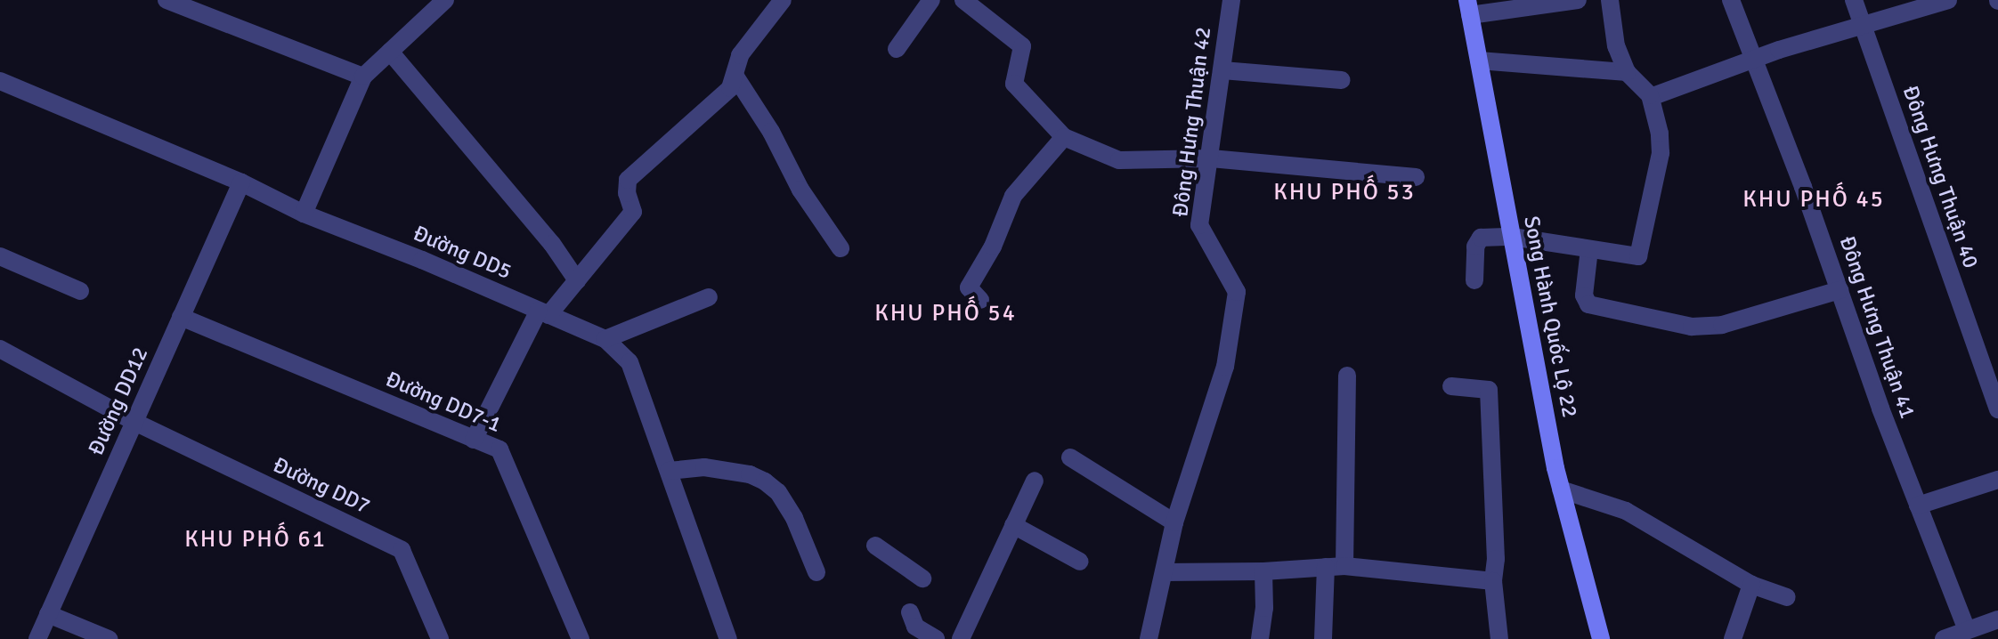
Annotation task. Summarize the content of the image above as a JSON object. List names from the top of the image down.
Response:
{
  "streets": {
    "street": [
      "Đông Hưng Thuận 42",
      "Đông Hưng Thuận 40",
      "Đường DD5",
      "Song Hành Quốc Lộ 22",
      "Đông Hưng Thuận 41",
      "Đường DD12",
      "Đường DD7-1",
      "Đường DD7"
    ]
  },
  "crossings": [
    ["Đường DD5", "Đường DD12"],
    ["Đường DD12", "Đường DD7-1"],
    ["Đường DD12", "Đường DD7"]
  ],
  "districts": [
    "KHU PHỐ 53",
    "KHU PHỐ 45",
    "KHU PHỐ 54",
    "KHU PHỐ 61"
  ]
}
